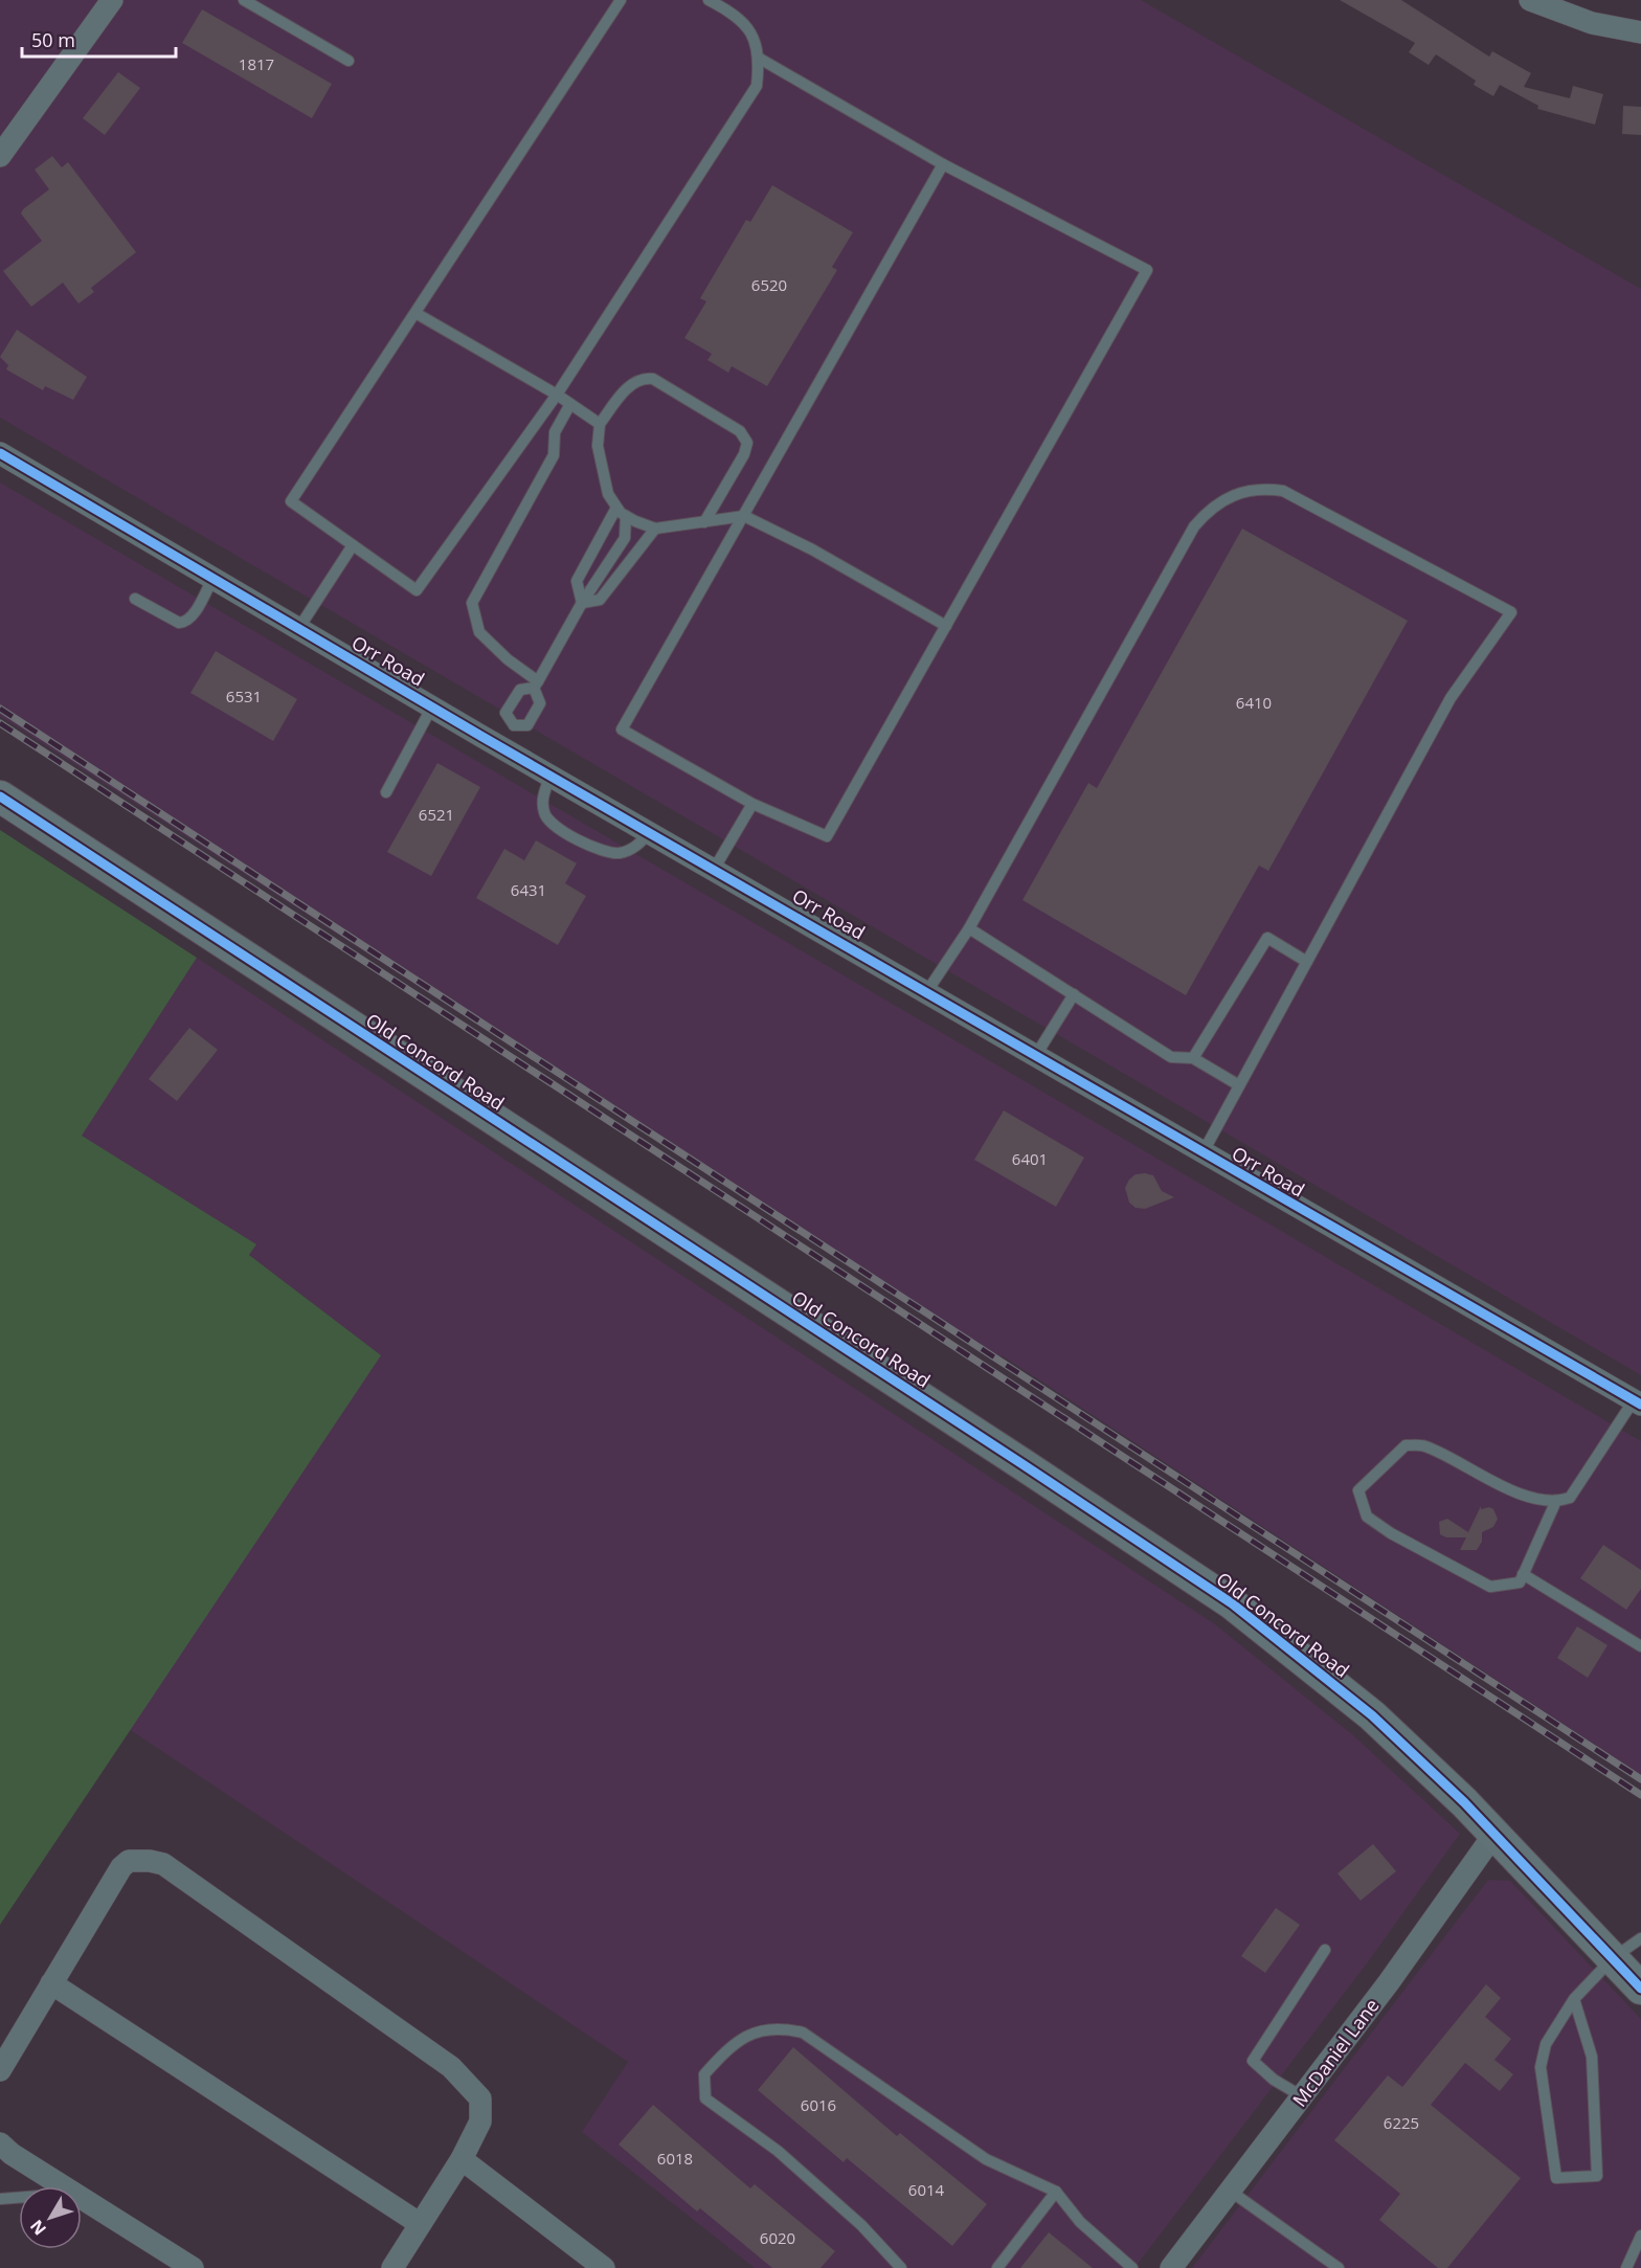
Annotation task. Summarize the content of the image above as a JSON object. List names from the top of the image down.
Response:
{
  "streets": {
    "street": ["Orr Road", "Old Concord Road", "McDaniel Lane"]
  },
  "crossings": [
    ["Old Concord Road", "McDaniel Lane"]
  ],
  "house_numbers": [
    "1817",
    "6520",
    "6531",
    "6410",
    "6521",
    "6431",
    "6401",
    "6016",
    "6225",
    "6018",
    "6014",
    "6020"
  ],
  "scale_bar": "50 m",
  "north": "bottom left"
}
